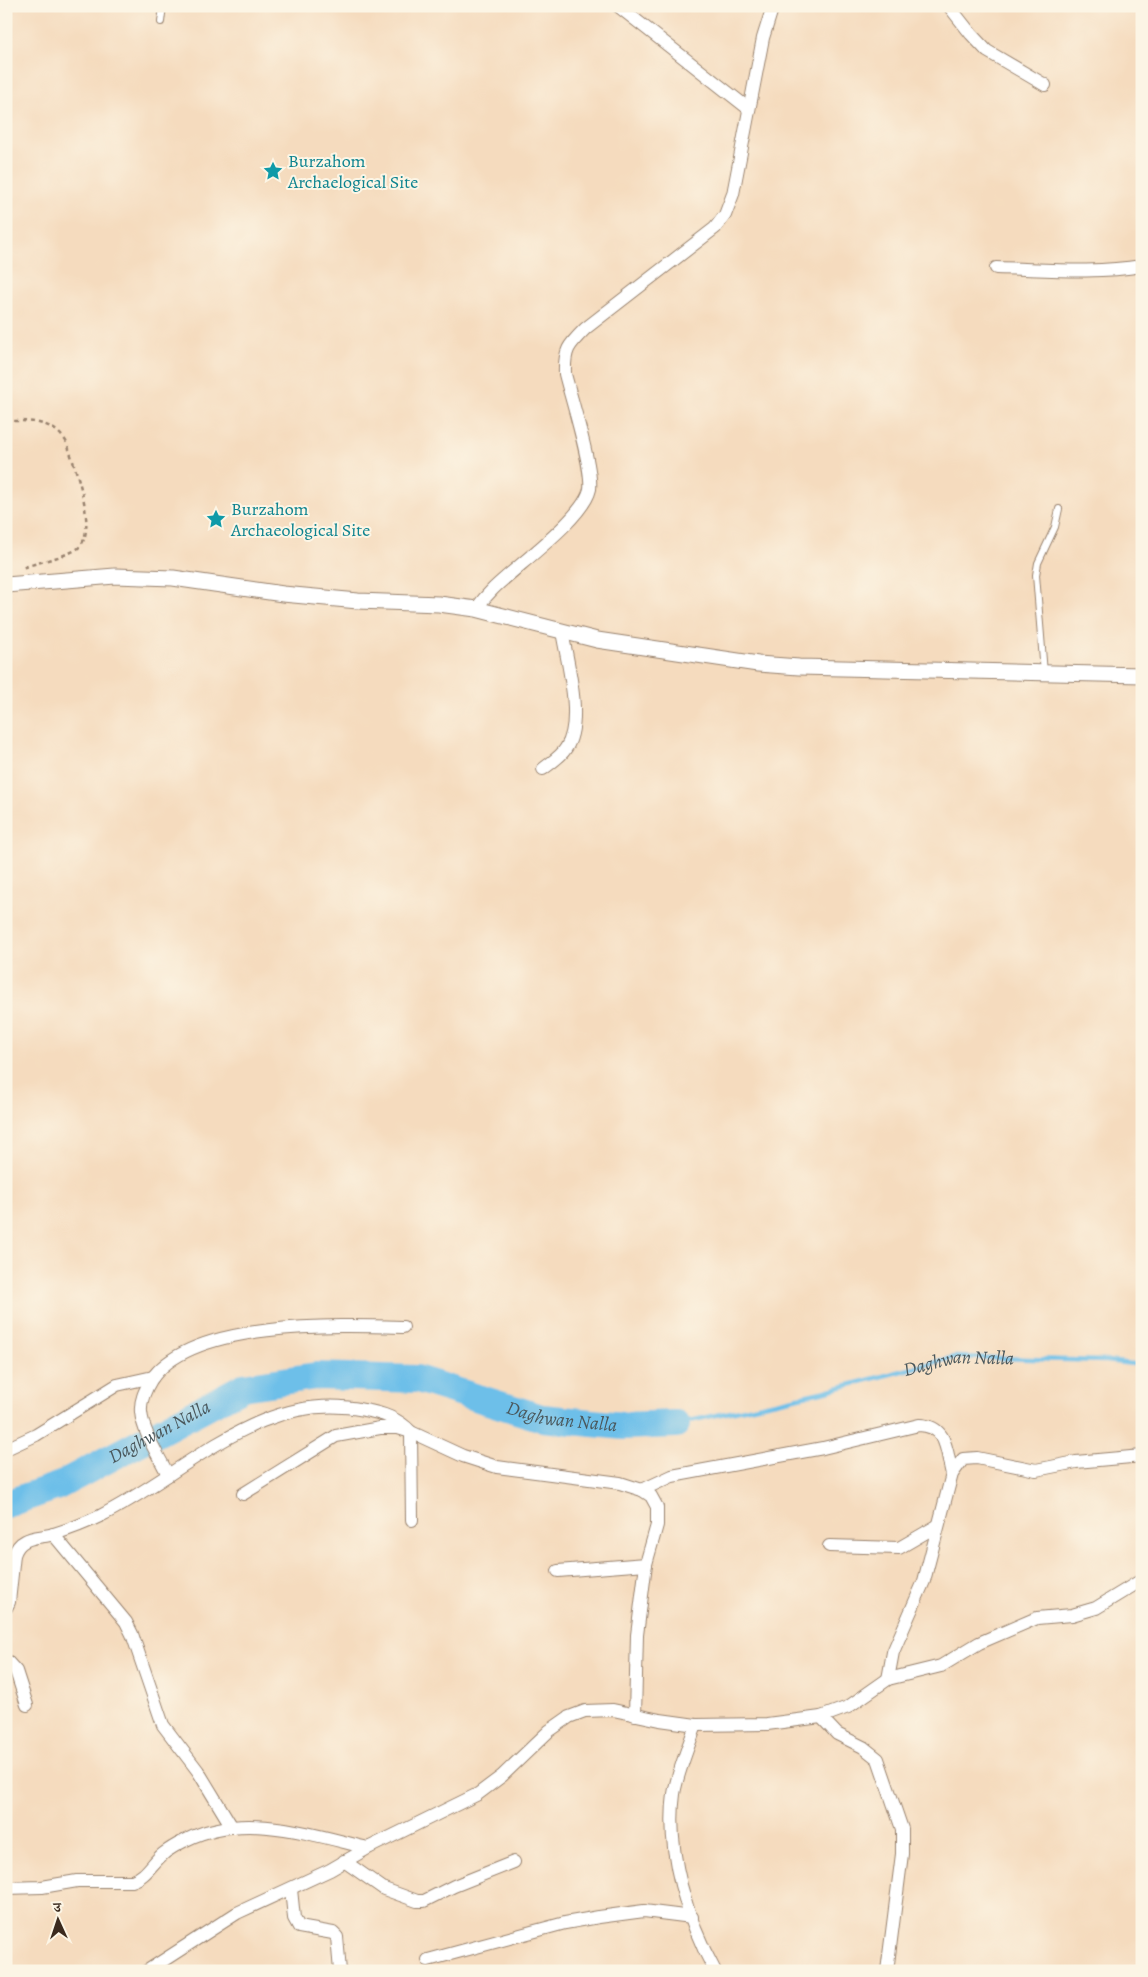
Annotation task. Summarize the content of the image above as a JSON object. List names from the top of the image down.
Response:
{
  "water": ["Daghwan Nalla"],
  "places": {
    "place": ["Burzahom Archaelogical Site", "Burzahom Archaeological Site"]
  },
  "north": "top"
}
